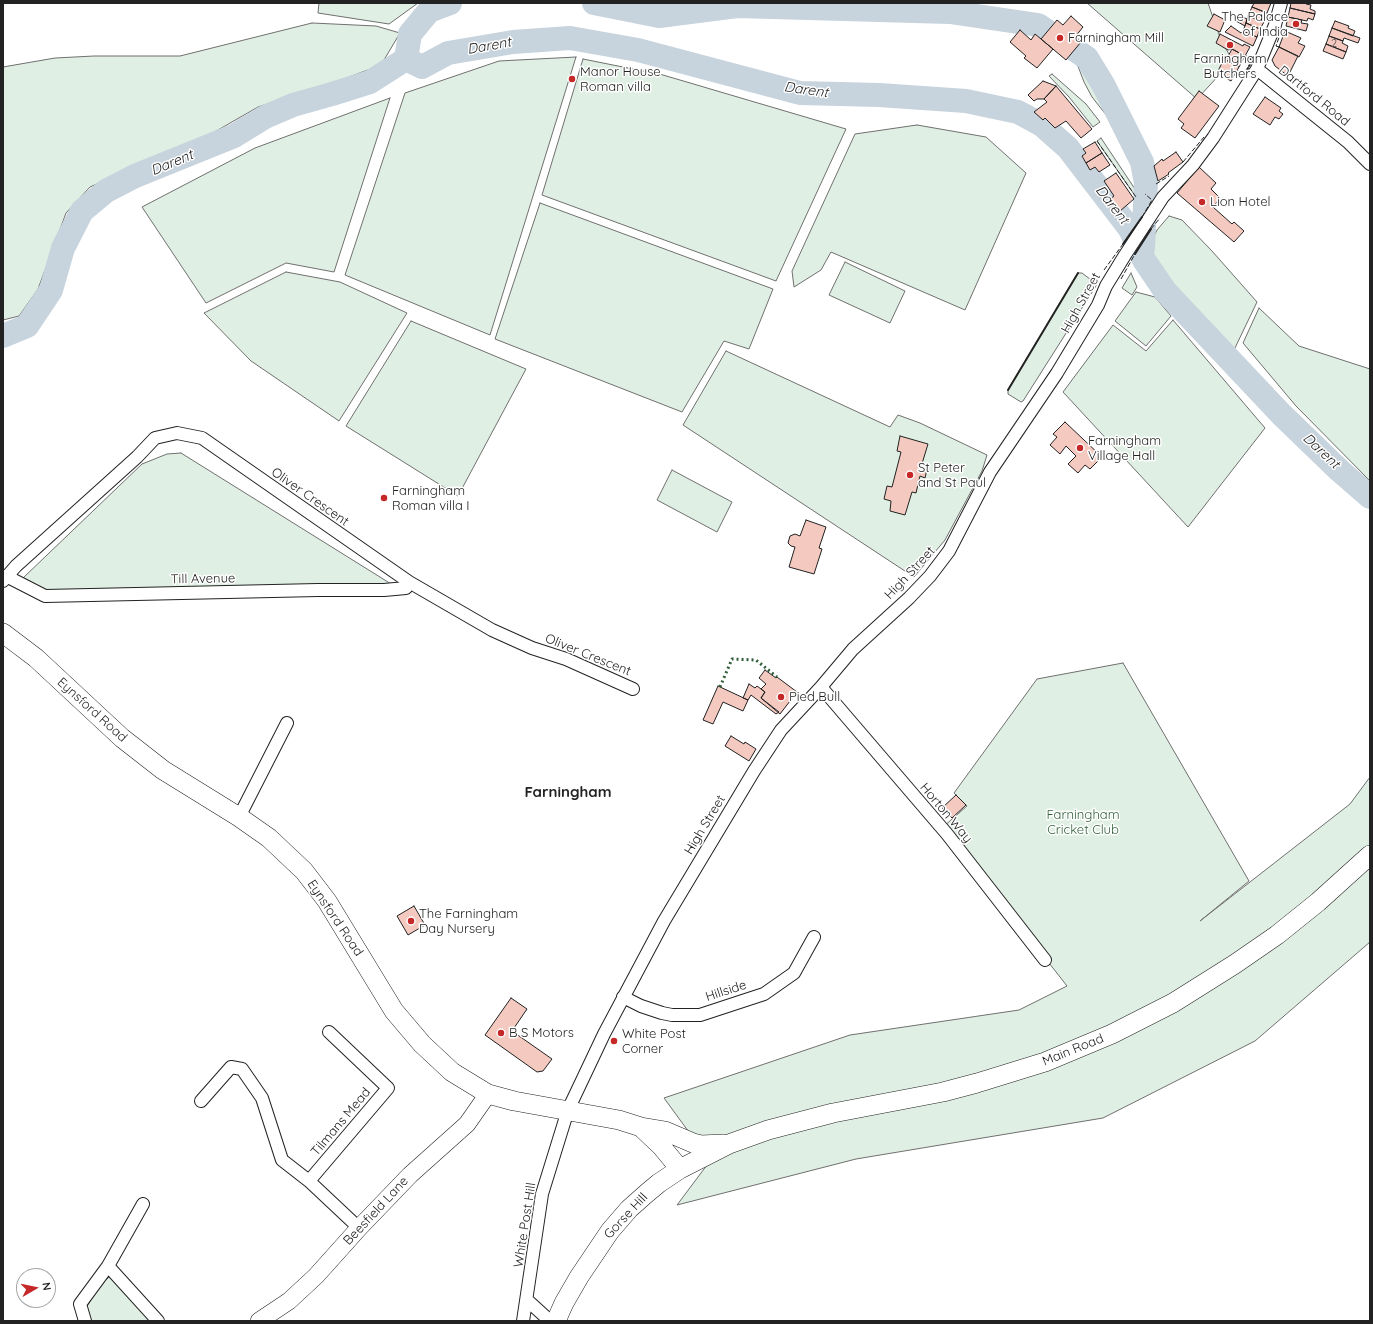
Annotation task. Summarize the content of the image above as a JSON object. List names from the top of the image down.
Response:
{
  "streets": {
    "main road": ["Eynsford Road", "Main Road", "Gorse Hill"],
    "street": [
      "Dartford Road",
      "High Street",
      "Oliver Crescent",
      "Till Avenue",
      "Horton Way",
      "Hillside",
      "Tilmans Mead",
      "Beesfield Lane",
      "White Post Hill"
    ]
  },
  "crossings": [
    ["Dartford Road", "High Street"],
    ["High Street", "Eynsford Road"],
    ["High Street", "Horton Way"],
    ["High Street", "Hillside"],
    ["High Street", "White Post Hill"],
    ["Oliver Crescent", "Till Avenue"],
    ["Eynsford Road", "Main Road"],
    ["Eynsford Road", "Beesfield Lane"],
    ["Eynsford Road", "Gorse Hill"],
    ["Eynsford Road", "White Post Hill"],
    ["Main Road", "Gorse Hill"]
  ],
  "districts": ["Farningham"],
  "water": ["Darent"],
  "parks": ["Farningham Cricket Club"],
  "places": [
    "The Palace of India",
    "Farningham Mill",
    "Farningham Butchers",
    "Manor House Roman villa",
    "Lion Hotel",
    "Farningham Village Hall",
    "St Peter and St Paul",
    "Farningham Roman villa I",
    "Pied Bull",
    "The Farningham Day Nursery",
    "B S Motors",
    "White Post Corner"
  ],
  "house_numbers": ["2"],
  "north": "right"
}
